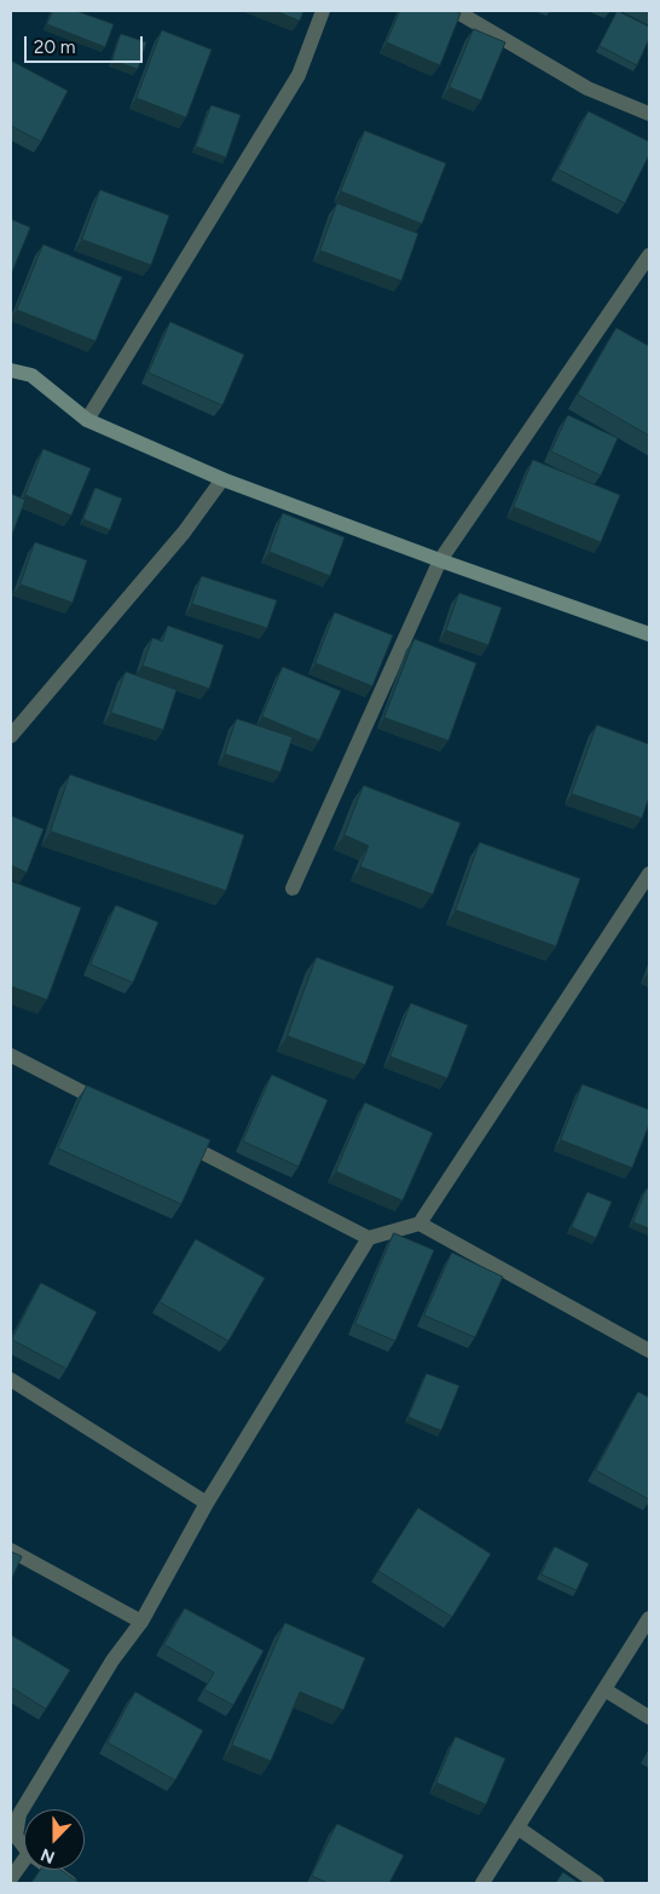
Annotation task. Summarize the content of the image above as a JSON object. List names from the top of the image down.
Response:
{
  "scale_bar": "20 m",
  "north": "bottom"
}
